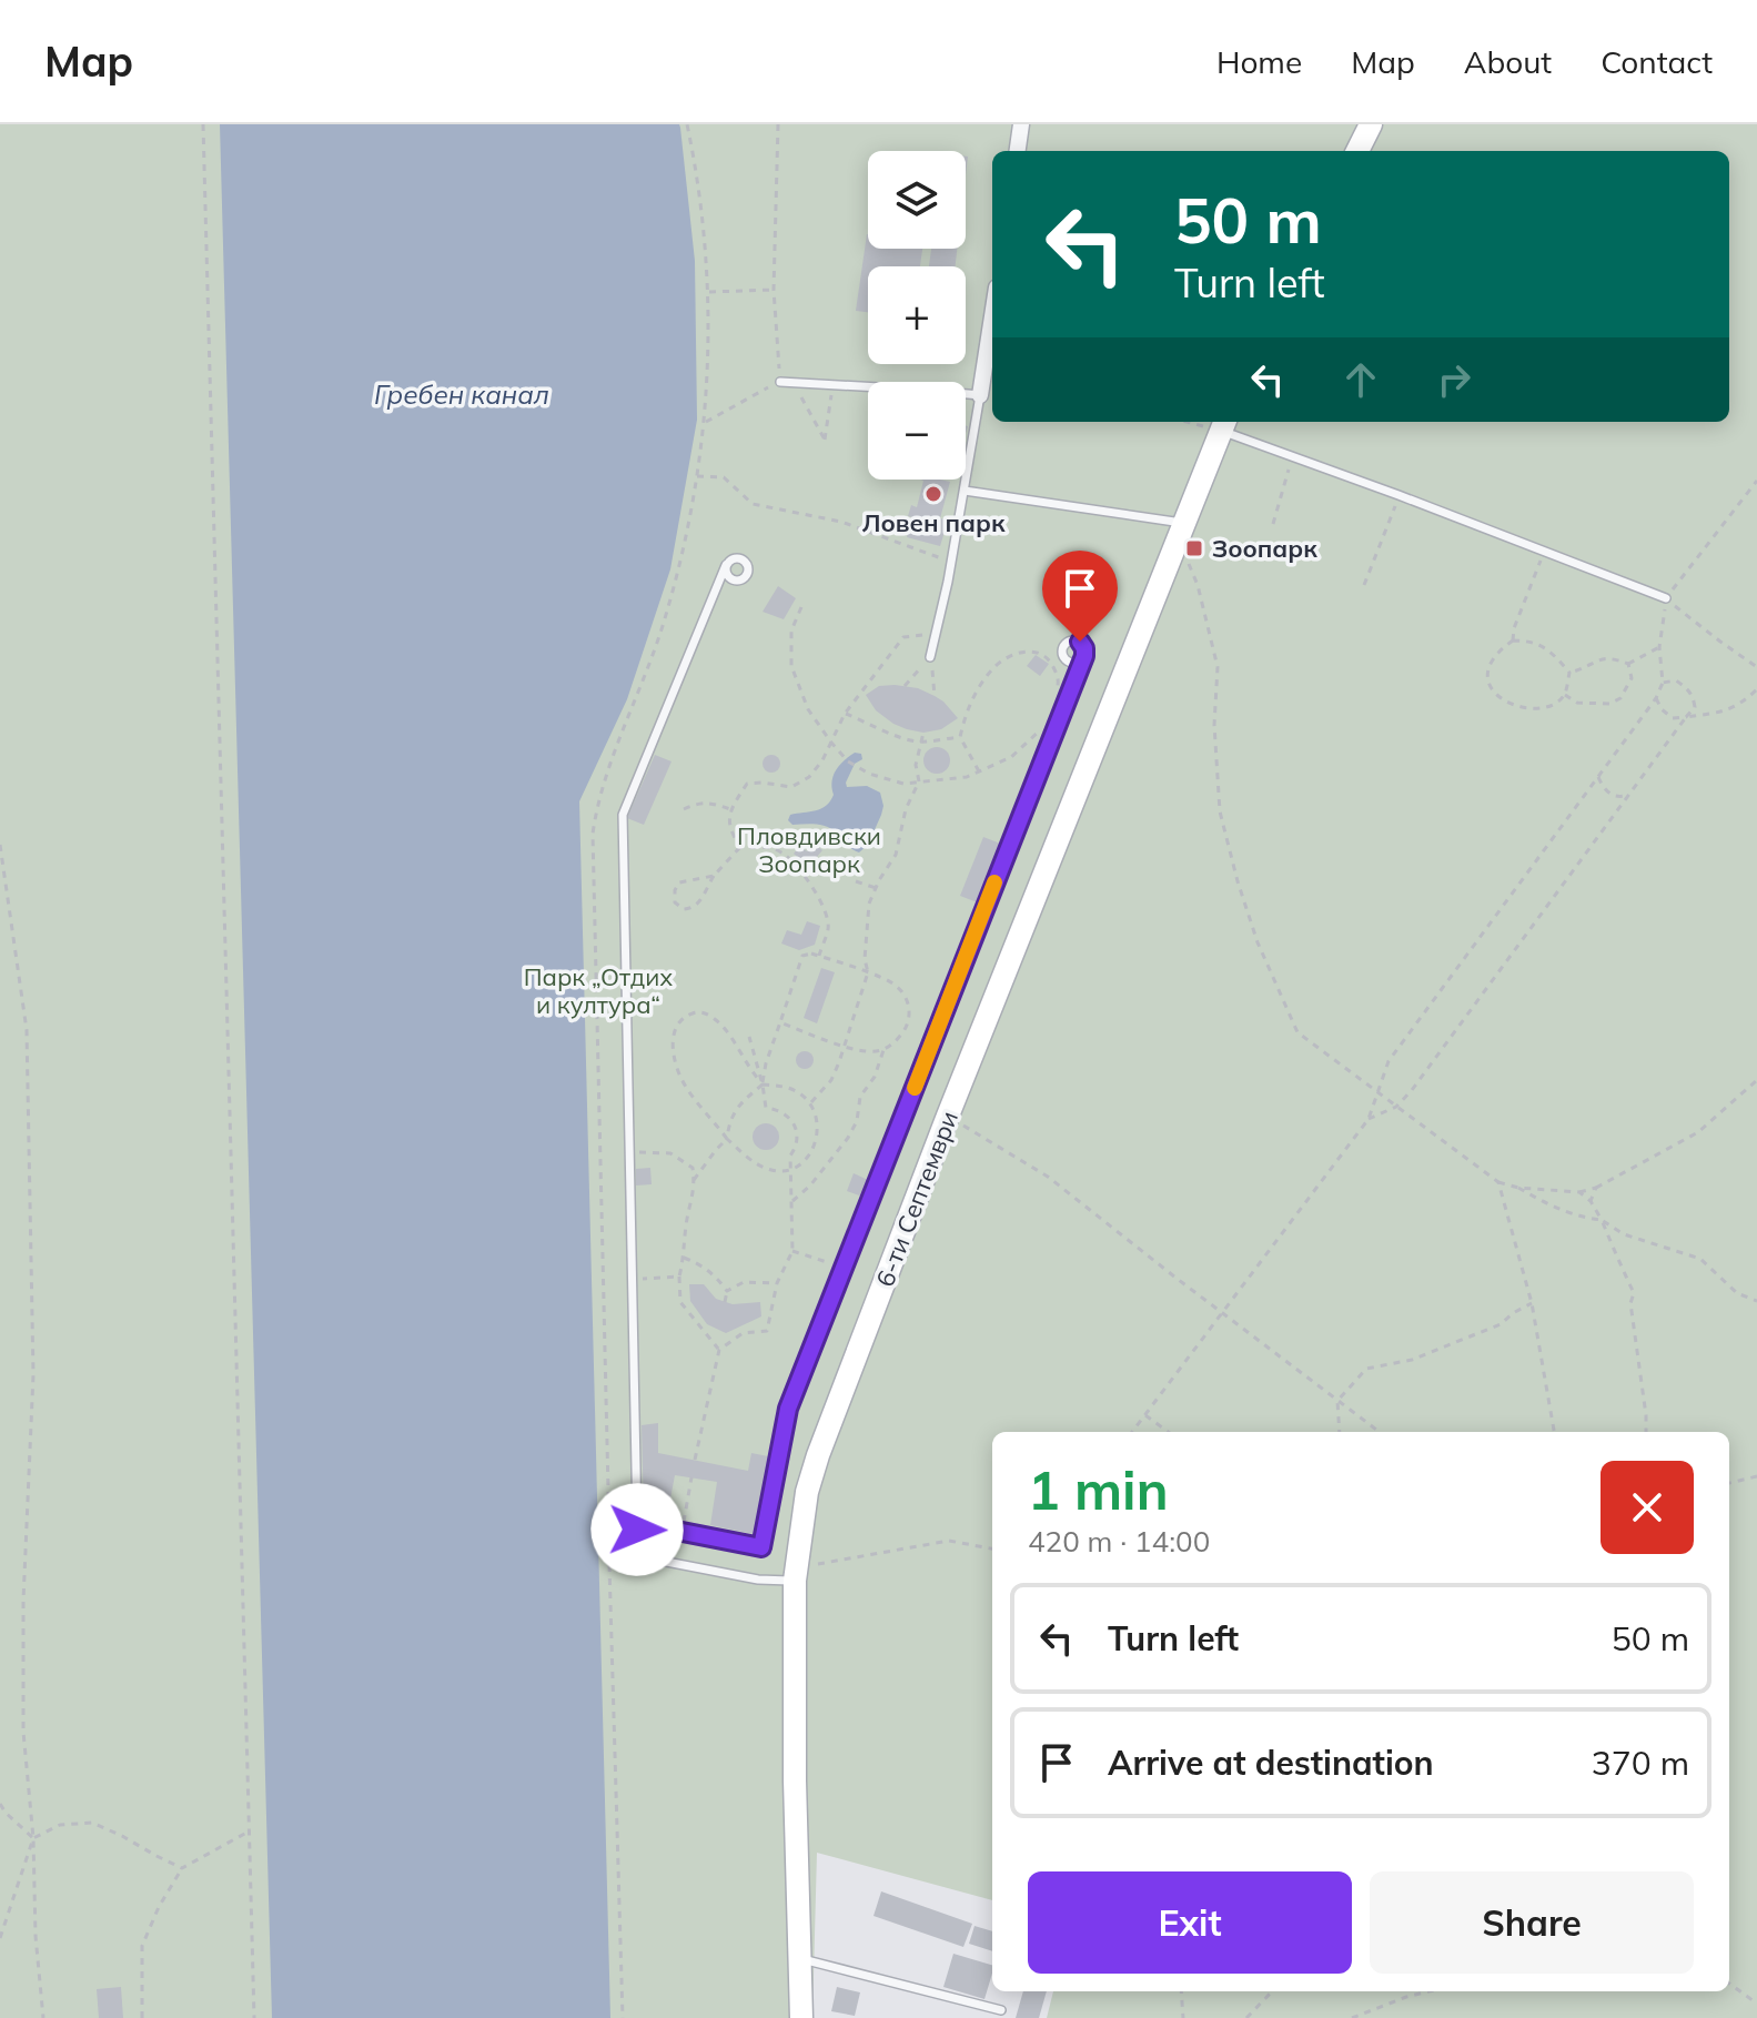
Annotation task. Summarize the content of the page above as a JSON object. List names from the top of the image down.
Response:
{
  "streets": {
    "street": ["6-ти Септември"]
  },
  "water": ["Гребен канал"],
  "parks": ["Пловдивски Зоопарк", "Парк „Отдих и култура“"],
  "places": {
    "other": ["Ловен парк"],
    "transit": ["Зоопарк"]
  },
  "page": {
    "header": "Map",
    "nav": [
      "Home",
      "Map",
      "About",
      "Contact"
    ],
    "map_buttons": ["+", "−"],
    "turn": ["50 m", "Turn left"],
    "heading": ["1 min", "420 m · 14:00"],
    "list": [
      {
        "name": "Turn left",
        "value": "50 m"
      },
      {
        "name": "Arrive at destination",
        "value": "370 m"
      }
    ],
    "buttons": ["Exit", "Share"]
  }
}
